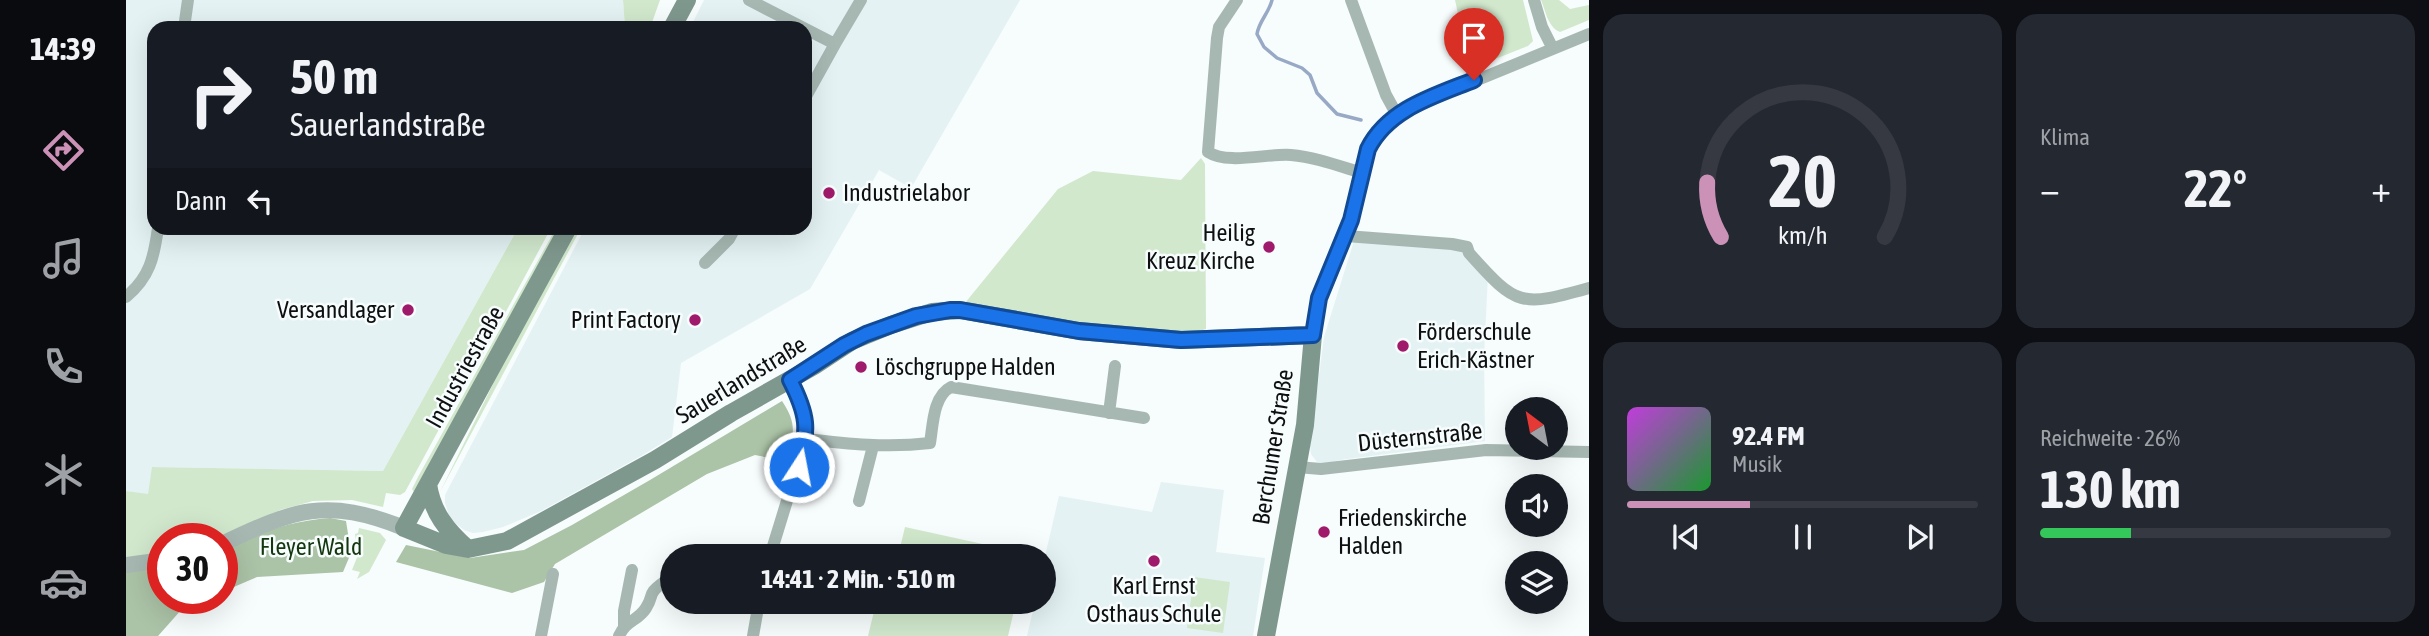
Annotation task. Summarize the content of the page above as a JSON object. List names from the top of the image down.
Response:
{
  "streets": {
    "main road": ["Industriestraße", "Sauerlandstraße", "Berchumer Straße"],
    "street": ["Düsternstraße"]
  },
  "crossings": [
    ["Industriestraße", "Sauerlandstraße"],
    ["Sauerlandstraße", "Berchumer Straße"],
    ["Düsternstraße", "Berchumer Straße"]
  ],
  "parks": ["Fleyer Wald"],
  "places": [
    "Industrielabor",
    "Heilig Kreuz Kirche",
    "Versandlager",
    "Print Factory",
    "Förderschule Erich-Kästner",
    "Löschgruppe Halden",
    "Friedenskirche Halden",
    "Karl Ernst Osthaus Schule"
  ],
  "north": "top left",
  "page": {
    "tabs": "14:39",
    "tile": [
      "Klima",
      ["Reichweite · 26%", "130 km"]
    ],
    "turn": ["50 m", "Sauerlandstraße"],
    "heat": ["−", "22°", "+"],
    "then": "Dann",
    "song": ["92.4 FM", "Musik"],
    "limit": "30",
    "trip": "14:41 · 2 Min. · 510 m",
    "gauge": ["20", "km/h"]
  }
}
